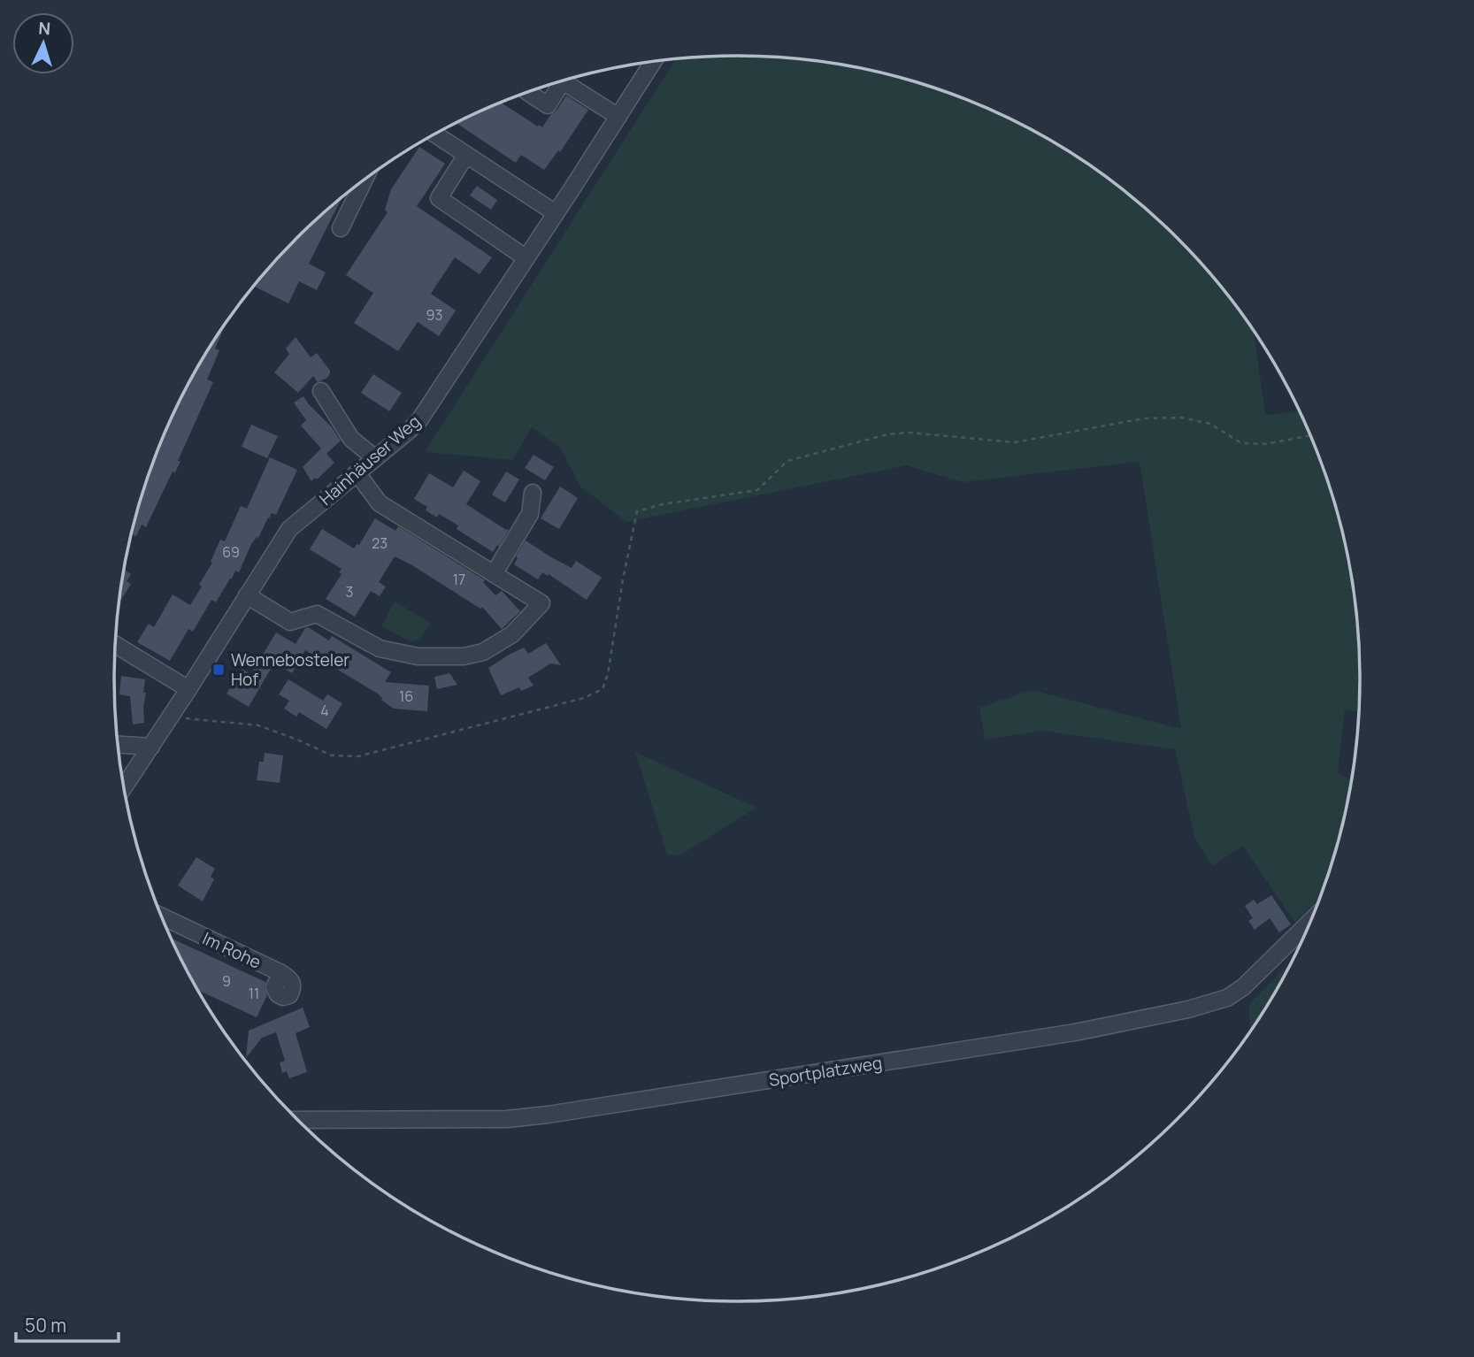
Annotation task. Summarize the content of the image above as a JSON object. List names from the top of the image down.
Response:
{
  "streets": {
    "street": ["Hainhäuser Weg", "Im Rohe", "Sportplatzweg"]
  },
  "places": {
    "transit": ["Wennebosteler Hof"]
  },
  "house_numbers": [
    "93",
    "23",
    "69",
    "17",
    "3",
    "16",
    "4",
    "9",
    "11"
  ],
  "scale_bar": "50 m",
  "north": "top"
}
